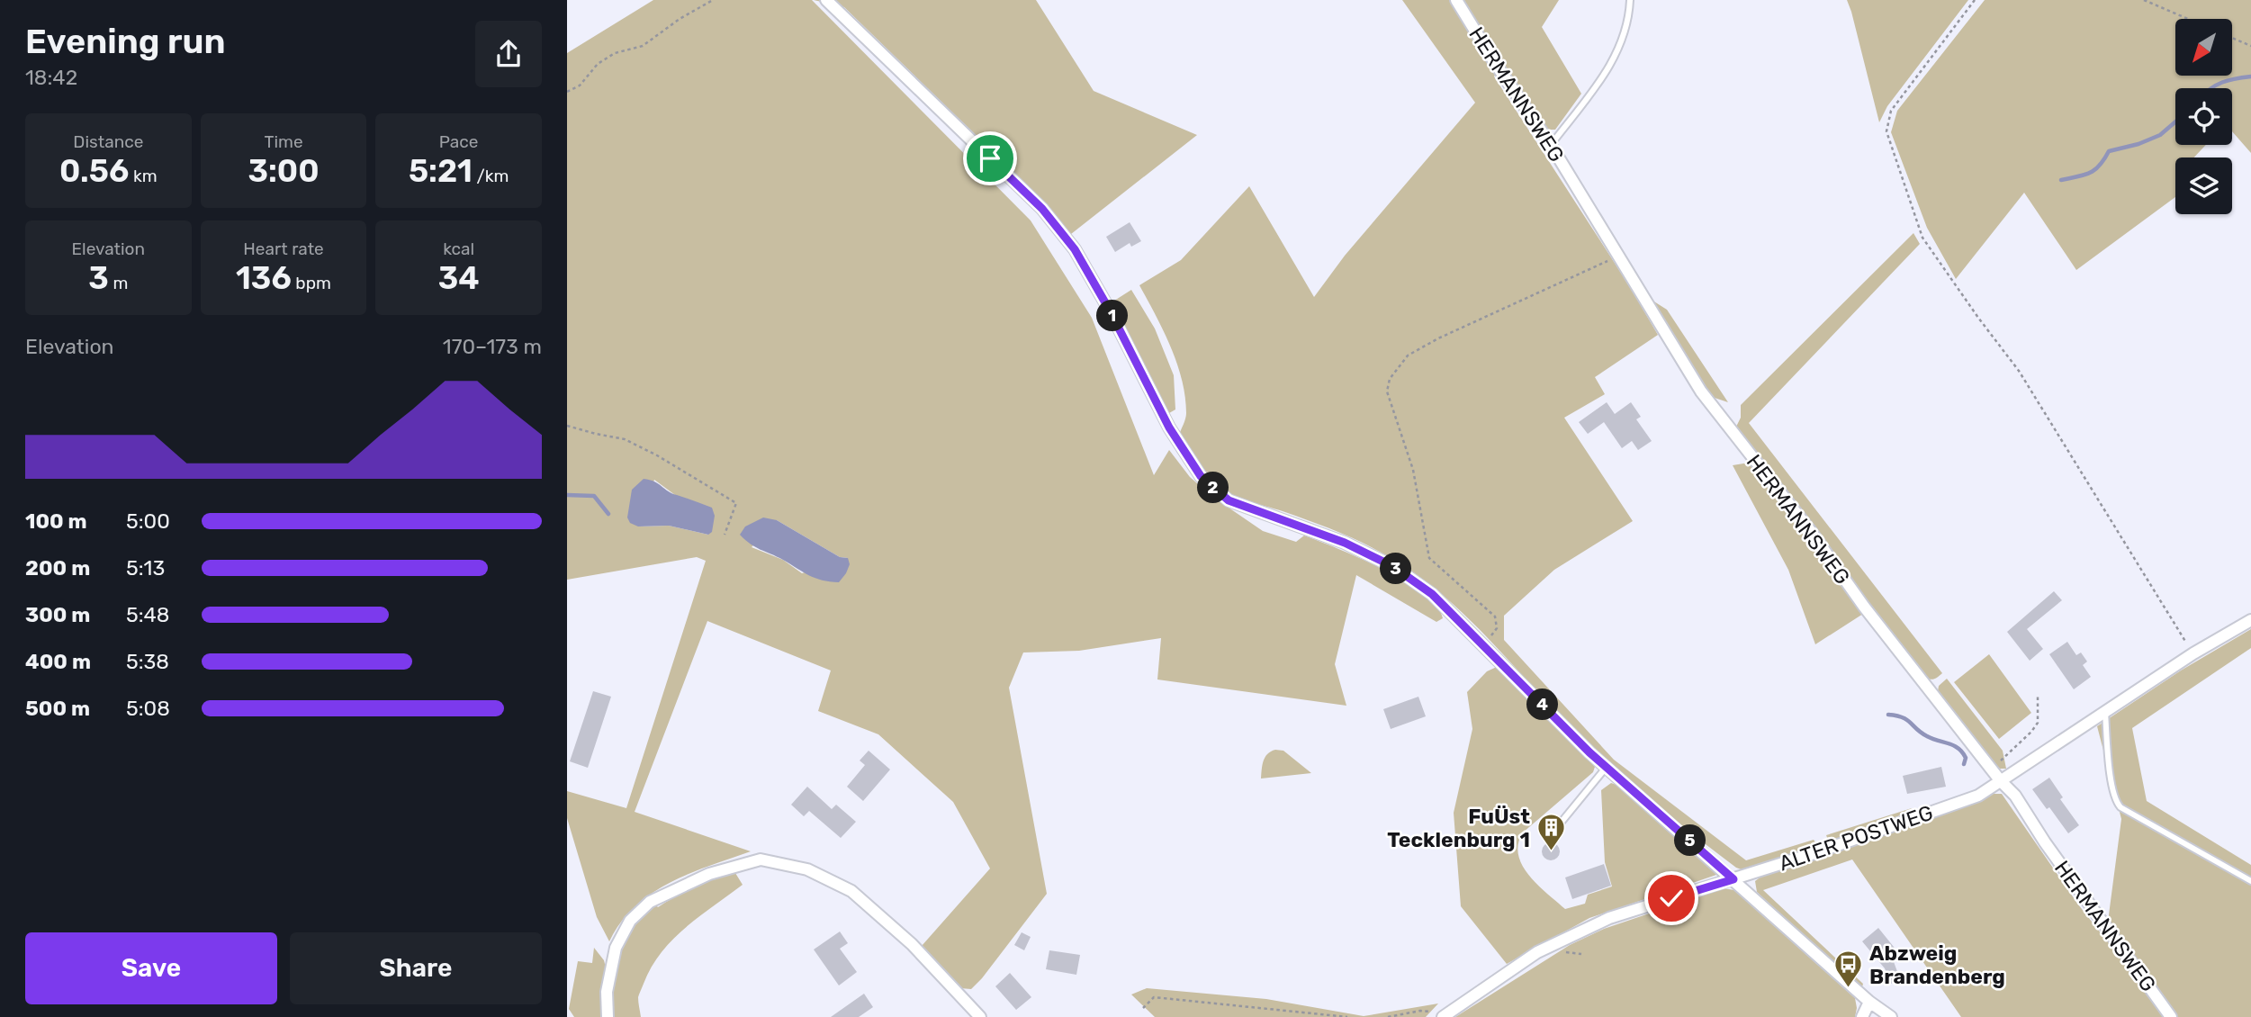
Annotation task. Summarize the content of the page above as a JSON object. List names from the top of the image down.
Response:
{
  "streets": {
    "street": ["HERMANNSWEG", "ALTER POSTWEG"]
  },
  "crossings": [
    ["HERMANNSWEG", "ALTER POSTWEG"]
  ],
  "places": {
    "building": ["FuÜst Tecklenburg 1"],
    "bus stop": ["Abzweig Brandenberg"]
  },
  "north": "bottom left",
  "page": {
    "heading": ["Evening run", "18:42"],
    "stats": [
      ["Distance", "0.56 km"],
      ["Time", "3:00"],
      ["Pace", "5:21 /km"],
      ["Elevation", "3 m"],
      ["Heart rate", "136 bpm"],
      ["kcal", "34"]
    ],
    "pins": [
      "1",
      "2",
      "3",
      "4",
      "5"
    ],
    "chart": ["Elevation", "170–173 m"],
    "list": [
      {
        "name": "100 m",
        "note": "5:00"
      },
      {
        "name": "200 m",
        "note": "5:13"
      },
      {
        "name": "300 m",
        "note": "5:48"
      },
      {
        "name": "400 m",
        "note": "5:38"
      },
      {
        "name": "500 m",
        "note": "5:08"
      }
    ],
    "buttons": ["Save", "Share"]
  }
}
